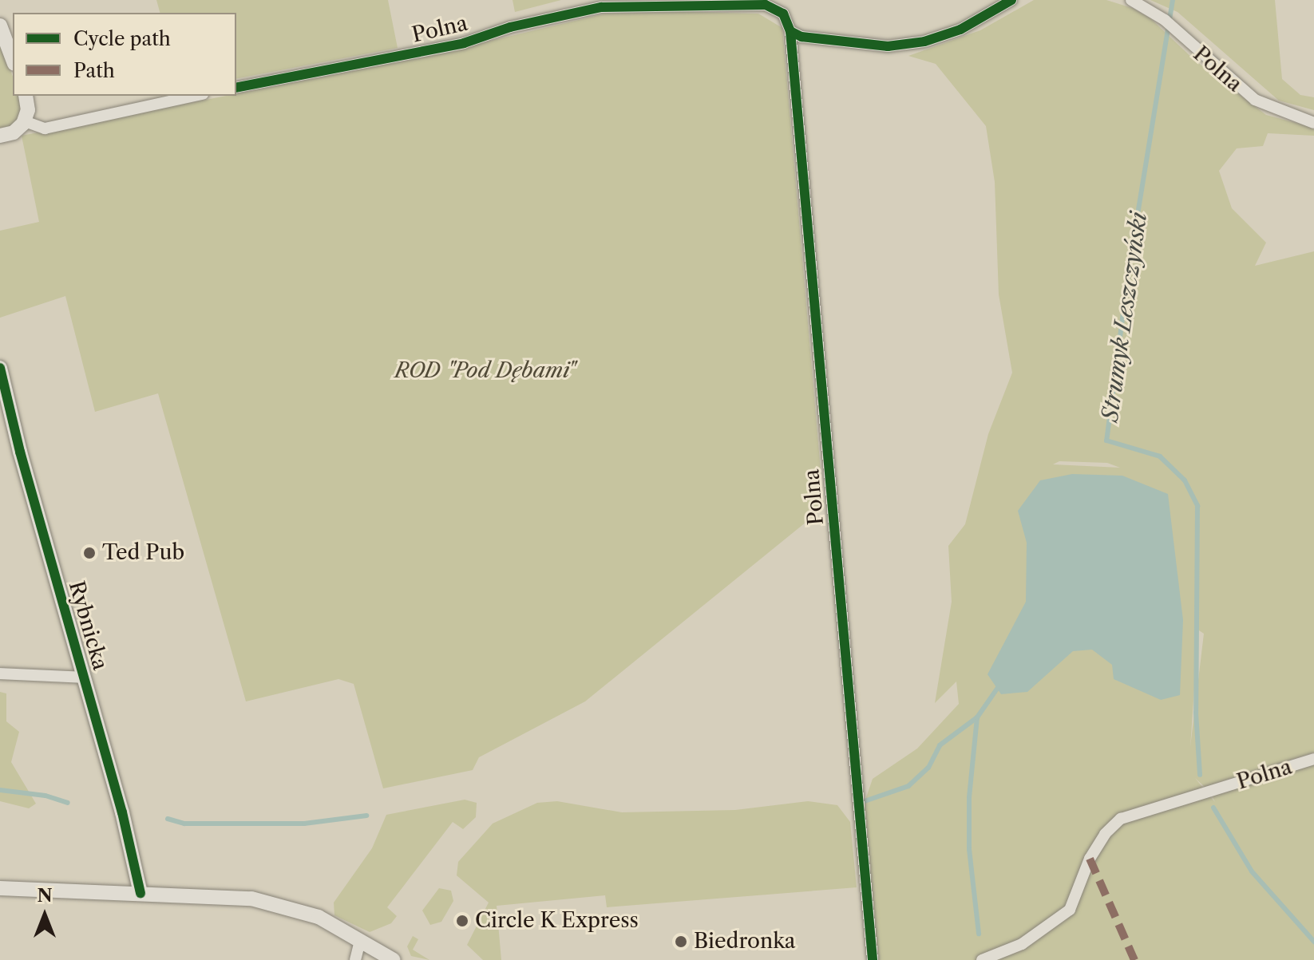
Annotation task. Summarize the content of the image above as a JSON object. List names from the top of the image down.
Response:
{
  "streets": {
    "street": ["Polna", "Rybnicka"]
  },
  "water": ["Strumyk Leszczyński"],
  "parks": ["ROD \"Pod Dębami\""],
  "places": ["Ted Pub", "Circle K Express", "Biedronka"],
  "legend": ["Cycle path", "Path"],
  "north": "top"
}
